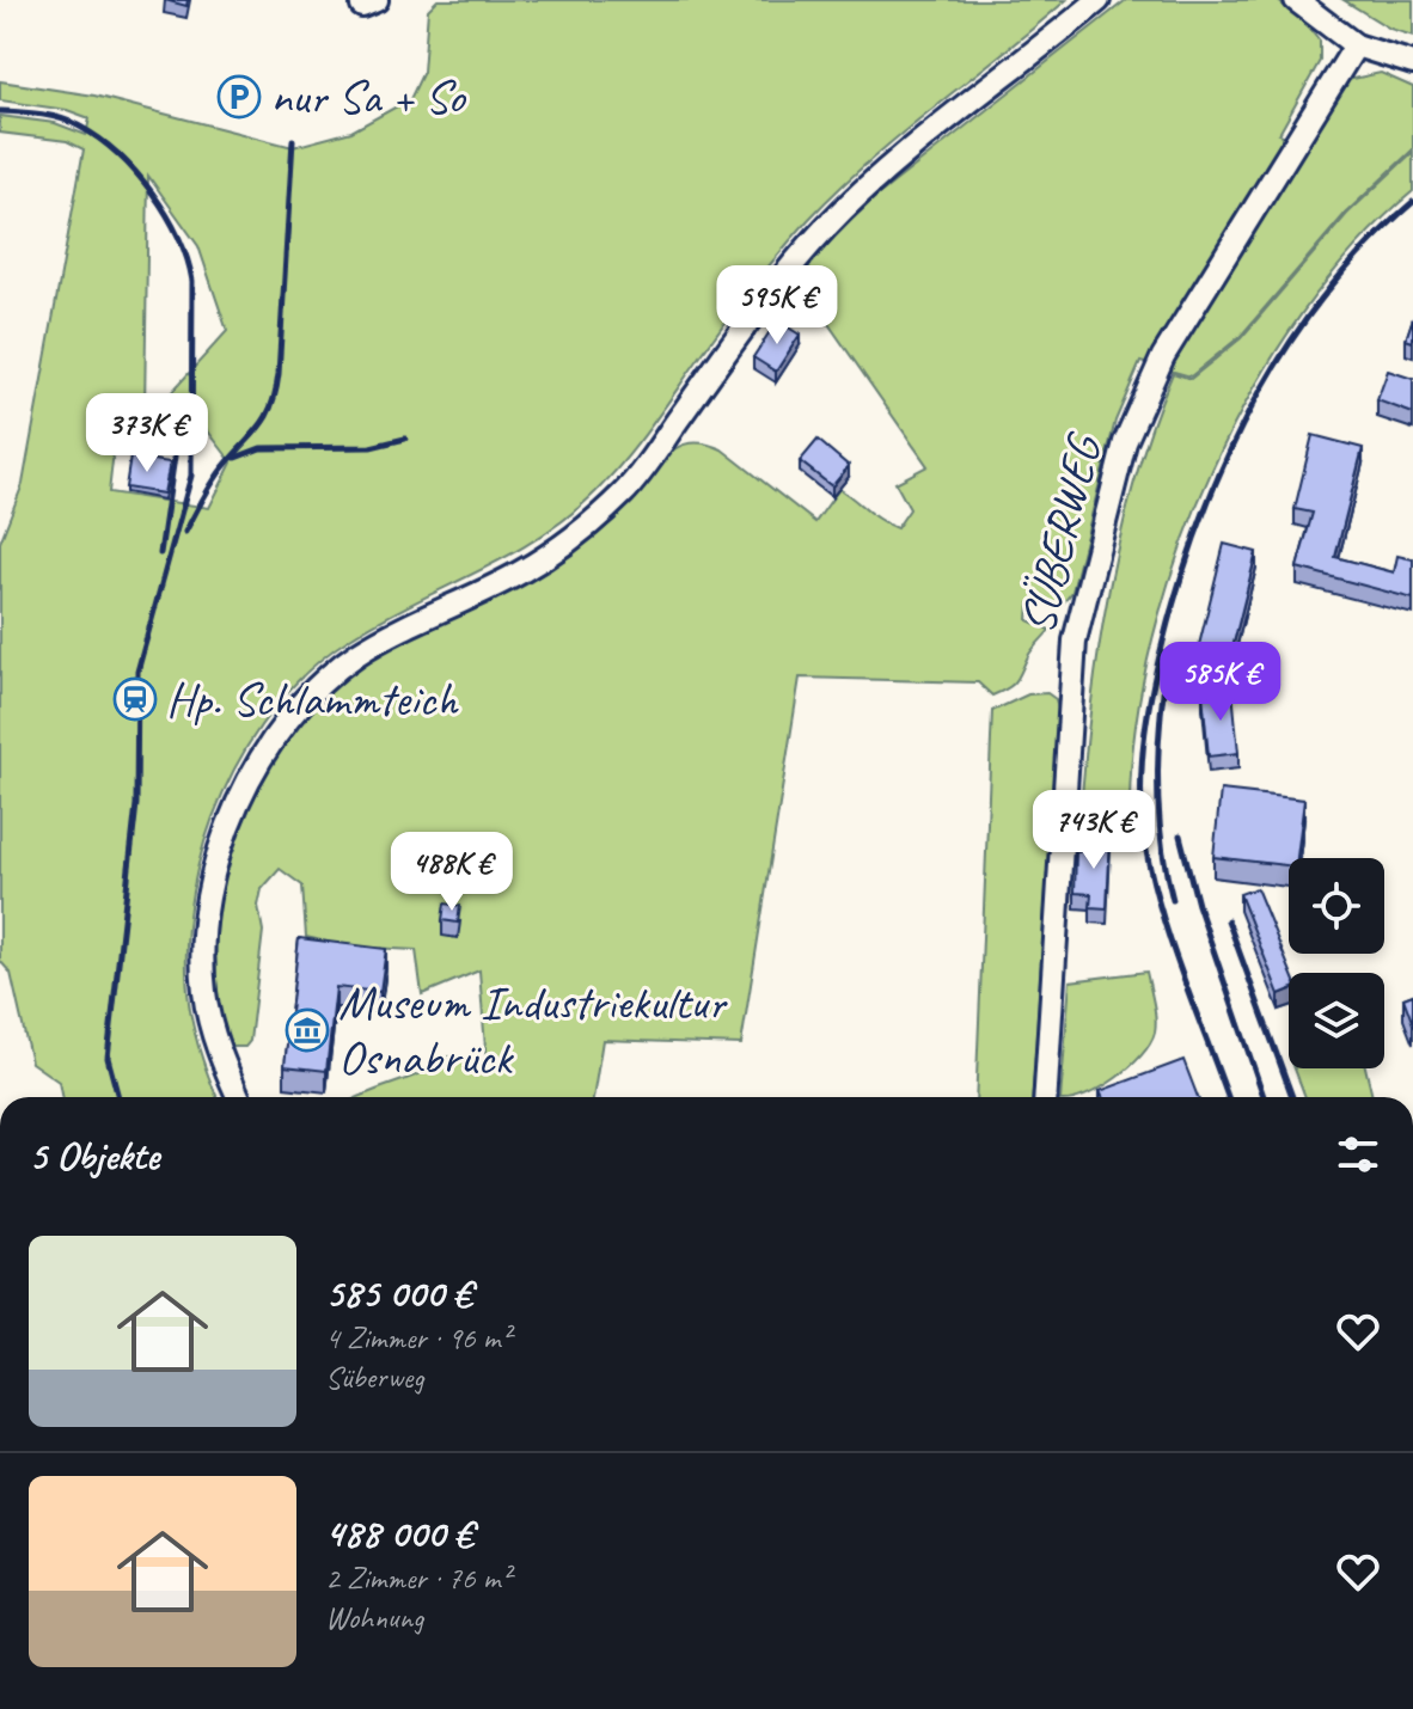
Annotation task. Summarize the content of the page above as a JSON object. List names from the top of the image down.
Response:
{
  "streets": {
    "street": ["SÜBERWEG"]
  },
  "places": {
    "parking": ["nur Sa + So"],
    "station": ["Hp. Schlammteich"],
    "museum": ["Museum Industriekultur Osnabrück"]
  },
  "page": {
    "price": [
      "595K €",
      "373K €",
      "585K €",
      "743K €",
      "488K €"
    ],
    "heading": "5 Objekte",
    "list": [
      {
        "name": "585 000 €",
        "note": "4 Zimmer · 96 m² · Süberweg"
      },
      {
        "name": "488 000 €",
        "note": "2 Zimmer · 76 m² · Wohnung"
      }
    ]
  }
}
